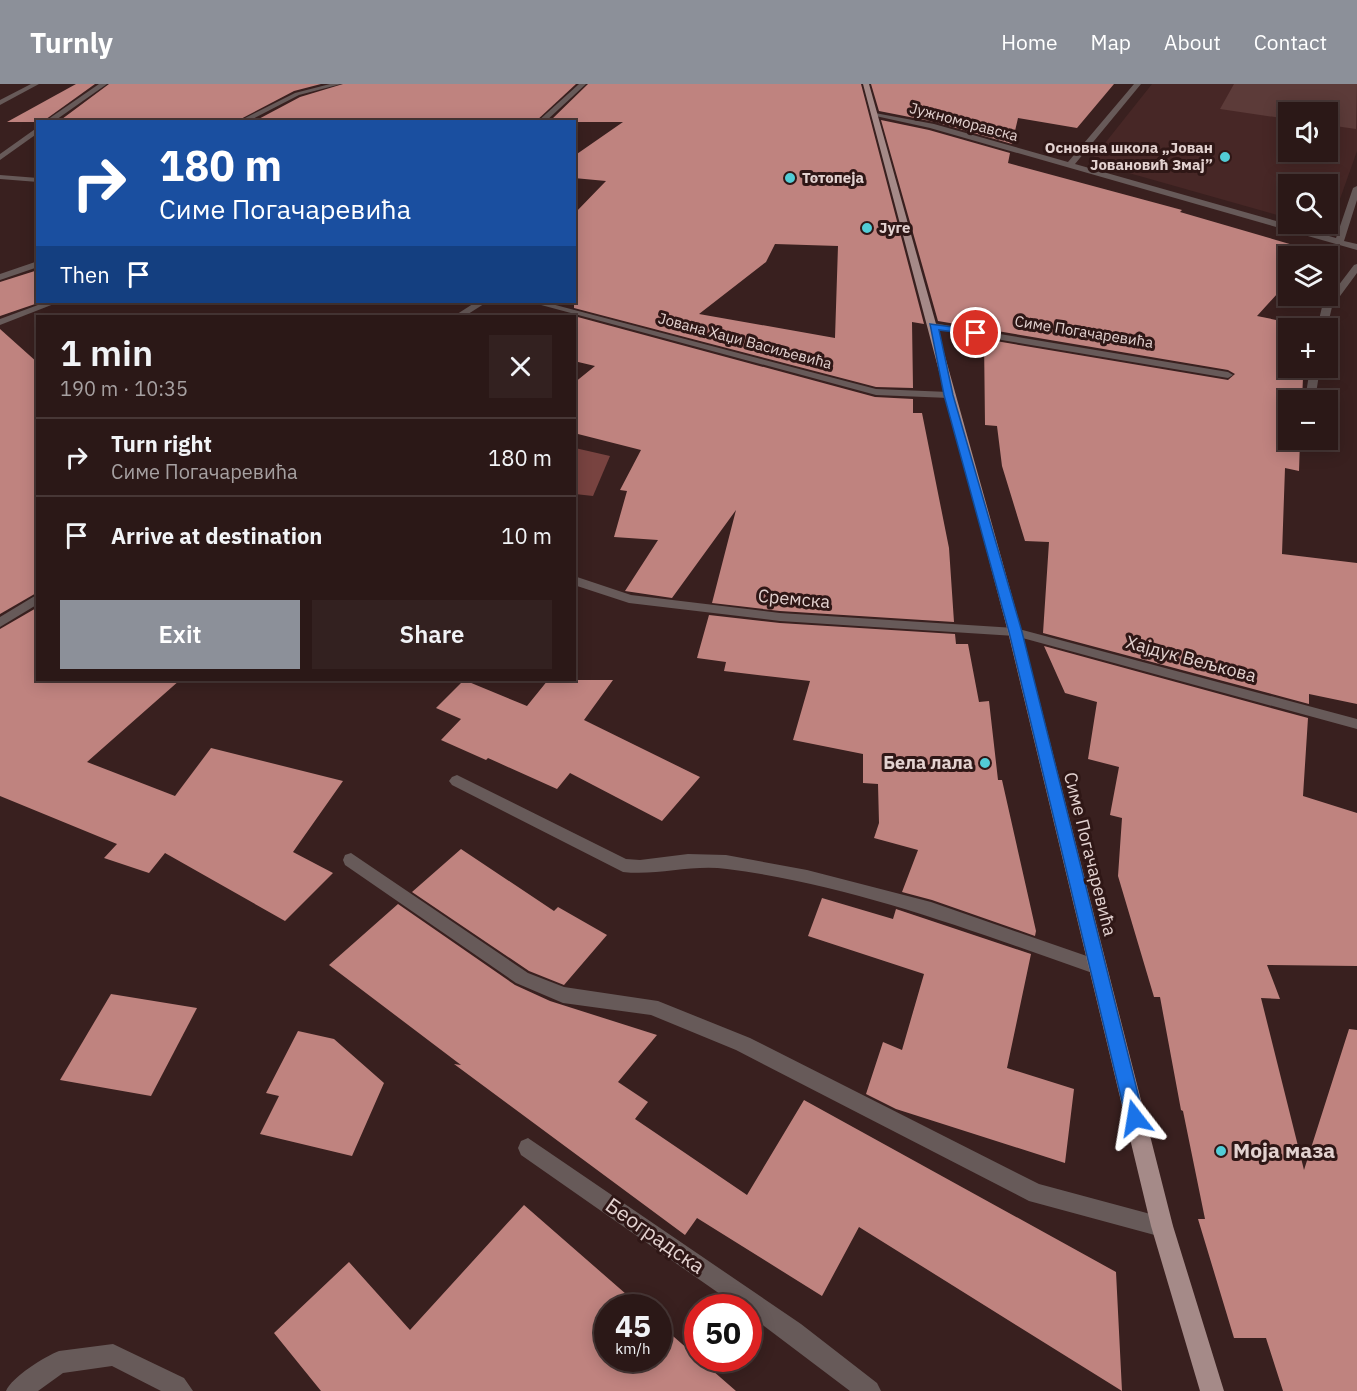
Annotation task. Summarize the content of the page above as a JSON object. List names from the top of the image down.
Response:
{
  "streets": {
    "main road": ["Симе Погачаревића"],
    "street": [
      "Јужноморавска",
      "Јована Хаџи Васиљевића",
      "Сремска",
      "Хајдук Вељкова",
      "Београдска"
    ]
  },
  "crossings": [
    ["Јужноморавска", "Симе Погачаревића"],
    ["Симе Погачаревића", "Јована Хаџи Васиљевића"],
    ["Симе Погачаревића", "Сремска"],
    ["Симе Погачаревића", "Хајдук Вељкова"],
    ["Сремска", "Хајдук Вељкова"]
  ],
  "places": [
    "Основна школа „Јован Јовановић Змај”",
    "Тотопеја",
    "Југе",
    "Бела лала",
    "Моја маза"
  ],
  "page": {
    "header": "Turnly",
    "nav": [
      "Home",
      "Map",
      "About",
      "Contact"
    ],
    "map_buttons": ["+", "−"],
    "turn": ["180 m", "Симе Погачаревића"],
    "then": "Then",
    "heading": ["1 min", "190 m · 10:35"],
    "list": [
      {
        "name": "Turn right",
        "note": "Симе Погачаревића",
        "value": "180 m"
      },
      {
        "name": "Arrive at destination",
        "value": "10 m"
      }
    ],
    "buttons": ["Exit", "Share"],
    "speed": "45 km/h",
    "limit": "50"
  }
}
